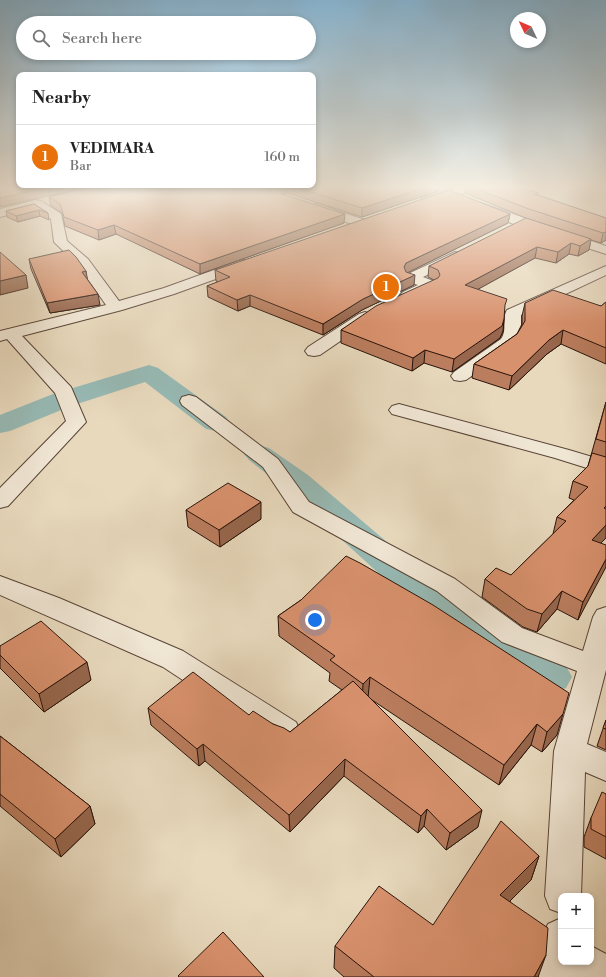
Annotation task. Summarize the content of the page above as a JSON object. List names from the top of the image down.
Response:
{
  "north": "top left",
  "page": {
    "search": "Search here",
    "heading": "Nearby",
    "list": [
      {
        "mark": "1",
        "name": "VEDIMARA",
        "note": "Bar",
        "value": "160 m"
      }
    ],
    "pins": "1",
    "map_buttons": ["+", "−"]
  }
}
